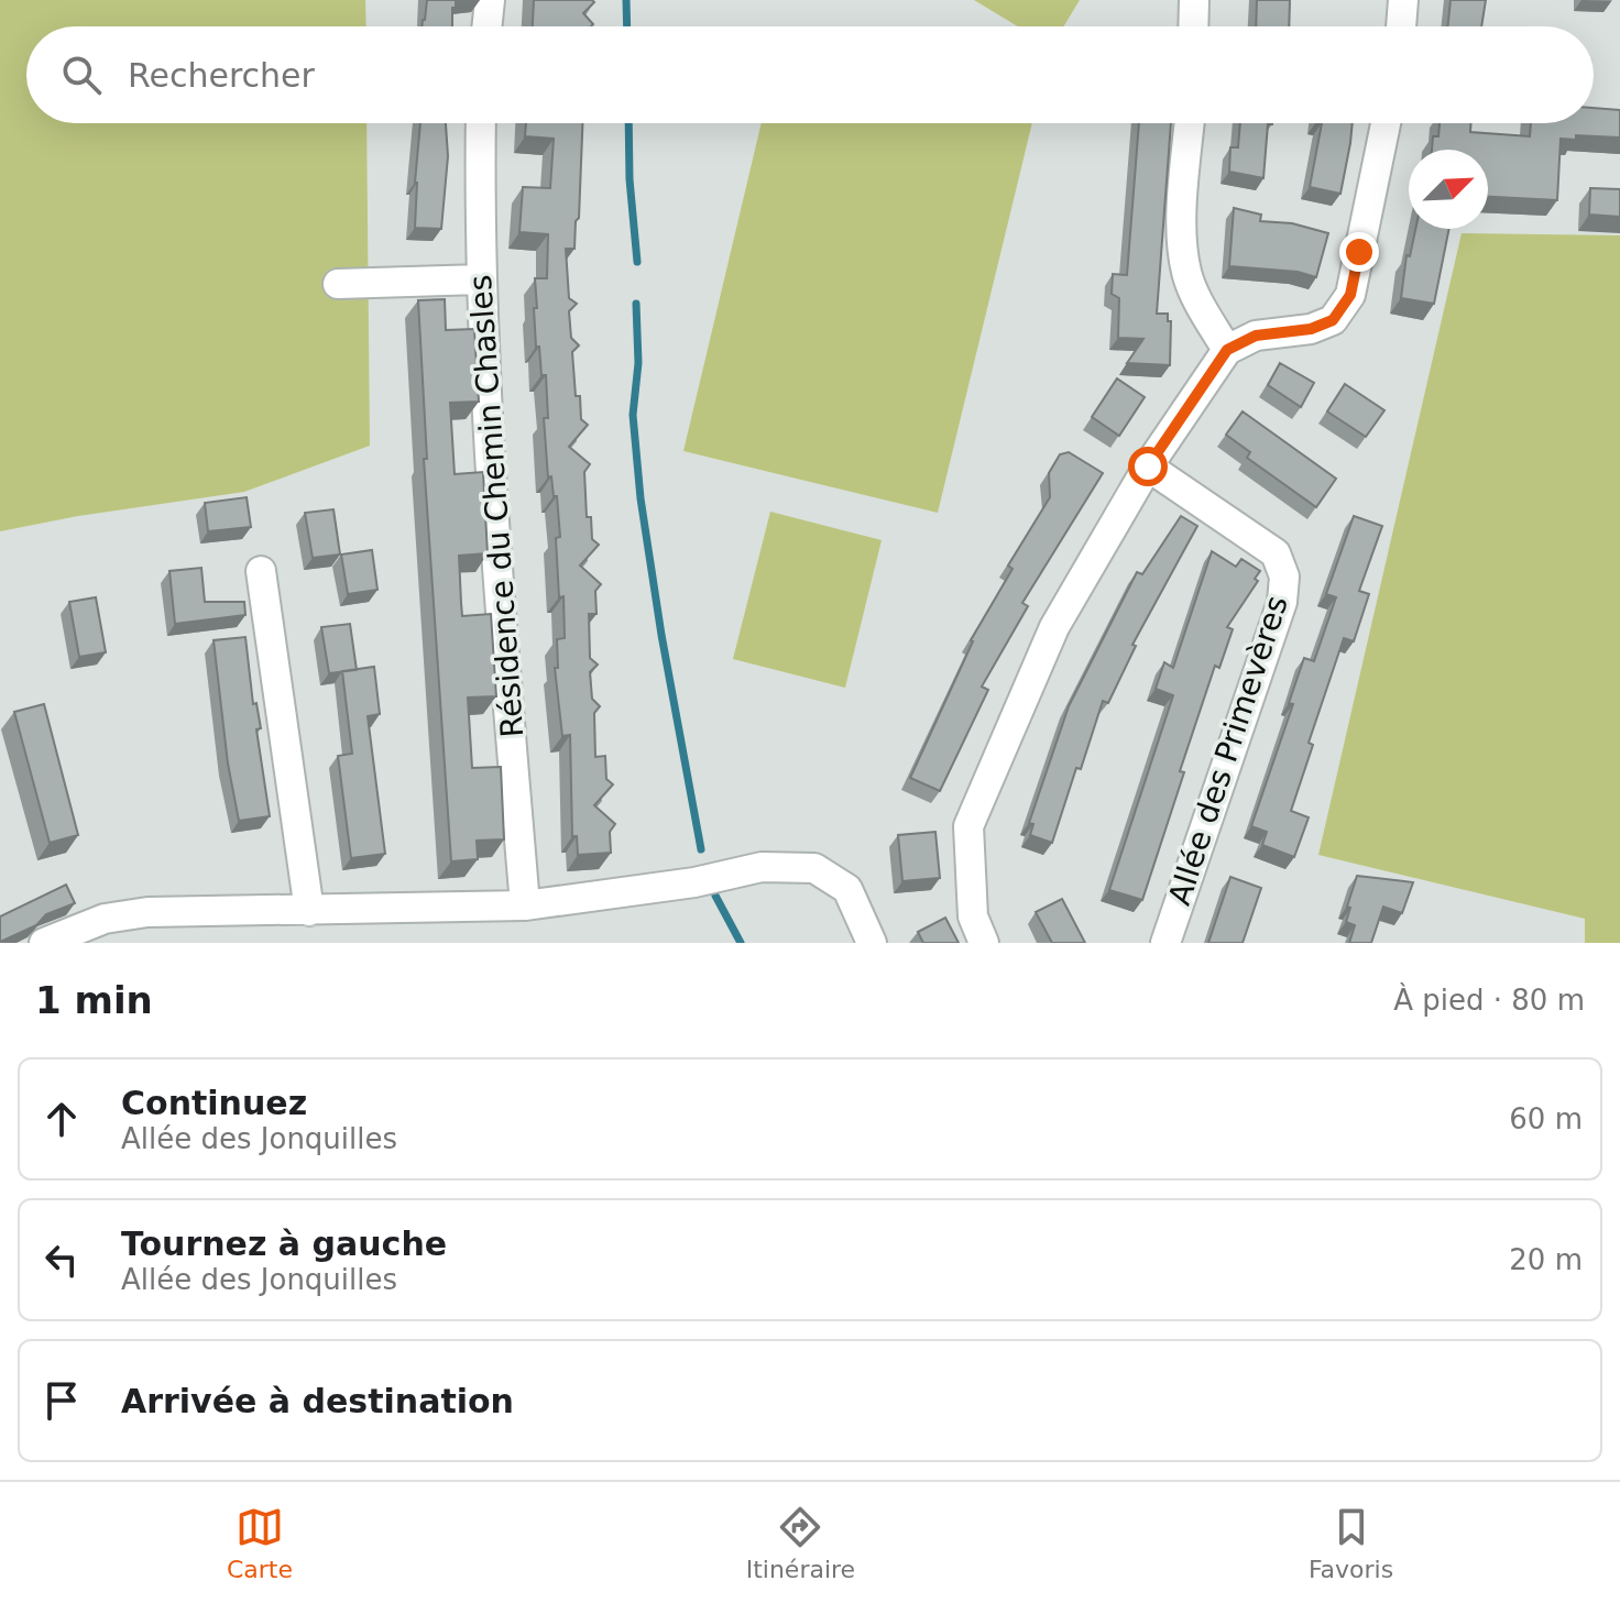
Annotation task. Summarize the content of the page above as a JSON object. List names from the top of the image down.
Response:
{
  "streets": {
    "street": ["Résidence du Chemin Chasles", "Allée des Primevères"]
  },
  "north": "top right",
  "page": {
    "search": "Rechercher",
    "heading": ["1 min", "À pied · 80 m"],
    "list": [
      ["Continuez", "Allée des Jonquilles", "60 m"],
      ["Tournez à gauche", "Allée des Jonquilles", "20 m"],
      "Arrivée à destination"
    ],
    "nav": ["Carte", "Itinéraire", "Favoris"]
  }
}
